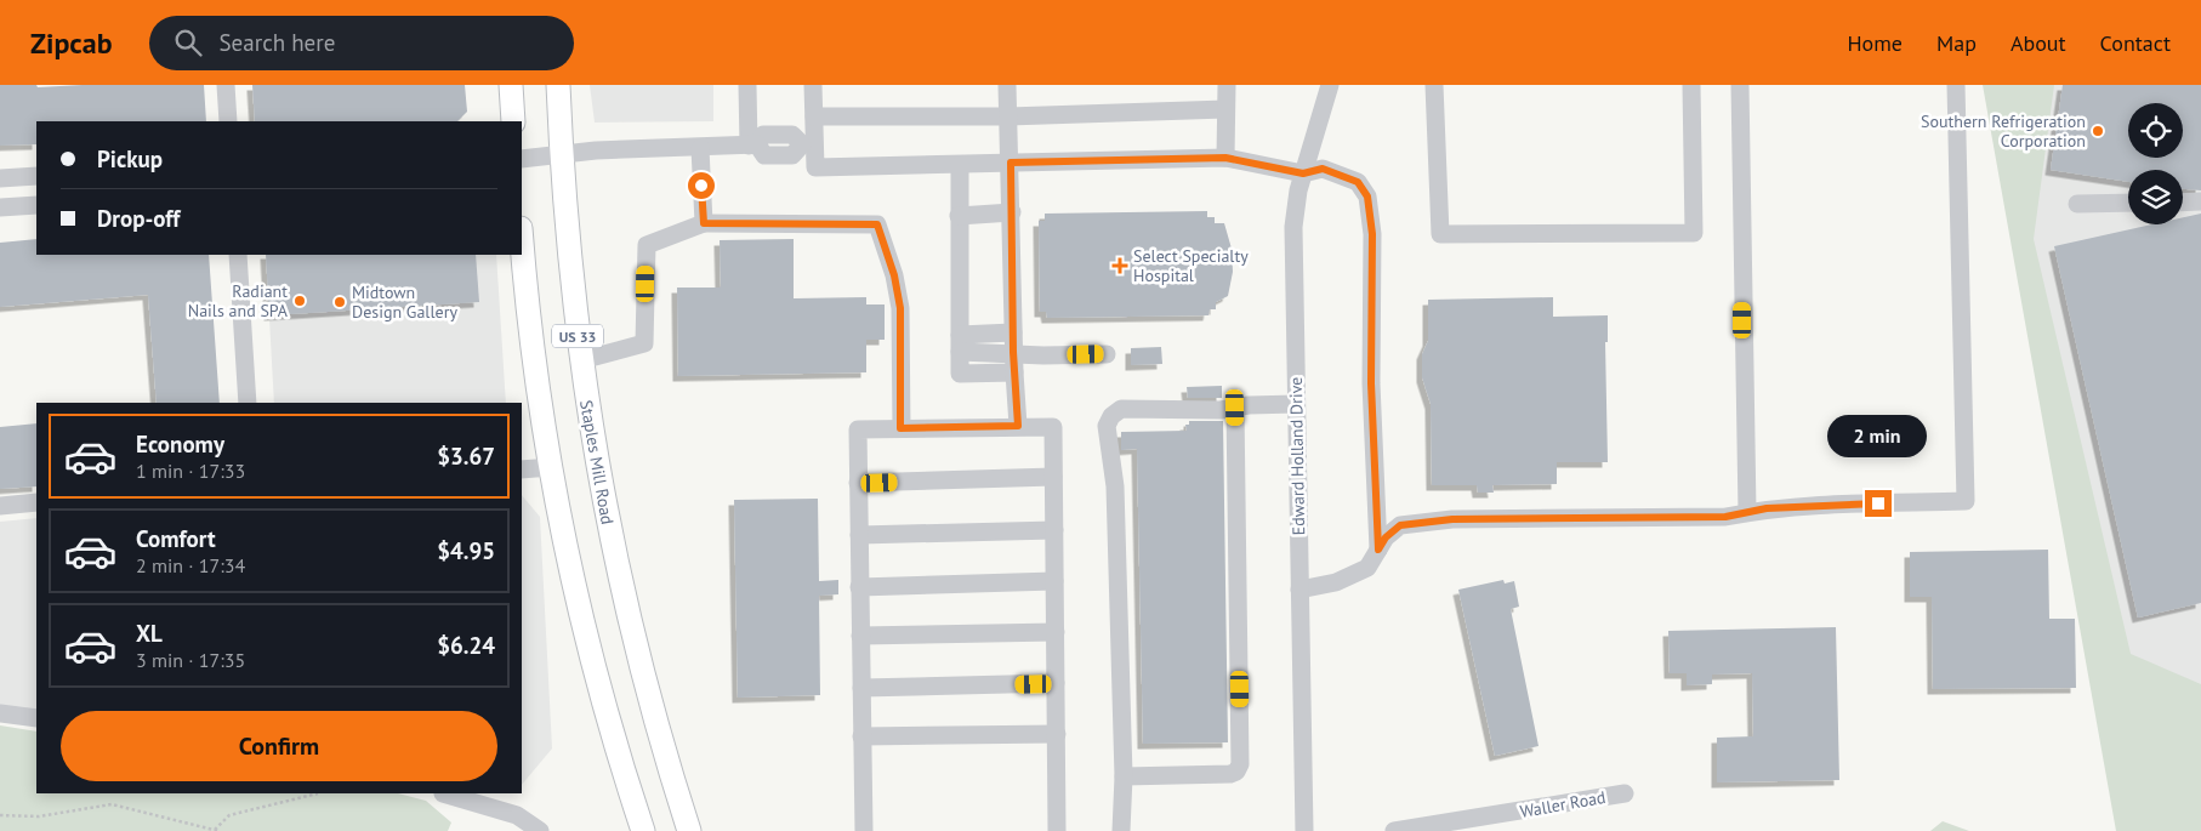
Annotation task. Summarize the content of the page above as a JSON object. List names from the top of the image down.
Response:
{
  "streets": {
    "main road": ["US 33", "Staples Mill Road"],
    "street": ["Edward Holland Drive", "Waller Road"]
  },
  "places": {
    "other": ["Southern Refrigeration Corporation", "Radiant Nails and SPA", "Midtown Design Gallery"],
    "health": ["Select Specialty Hospital"]
  },
  "page": {
    "header": "Zipcab",
    "search": "Search here",
    "nav": [
      "Home",
      "Map",
      "About",
      "Contact"
    ],
    "banner": ["Pickup", "Drop-off"],
    "list": [
      {
        "name": "Economy",
        "note": "1 min · 17:33",
        "value": "$3.67"
      },
      {
        "name": "Comfort",
        "note": "2 min · 17:34",
        "value": "$4.95"
      },
      {
        "name": "XL",
        "note": "3 min · 17:35",
        "value": "$6.24"
      }
    ],
    "bubble": "2 min",
    "buttons": "Confirm"
  }
}
